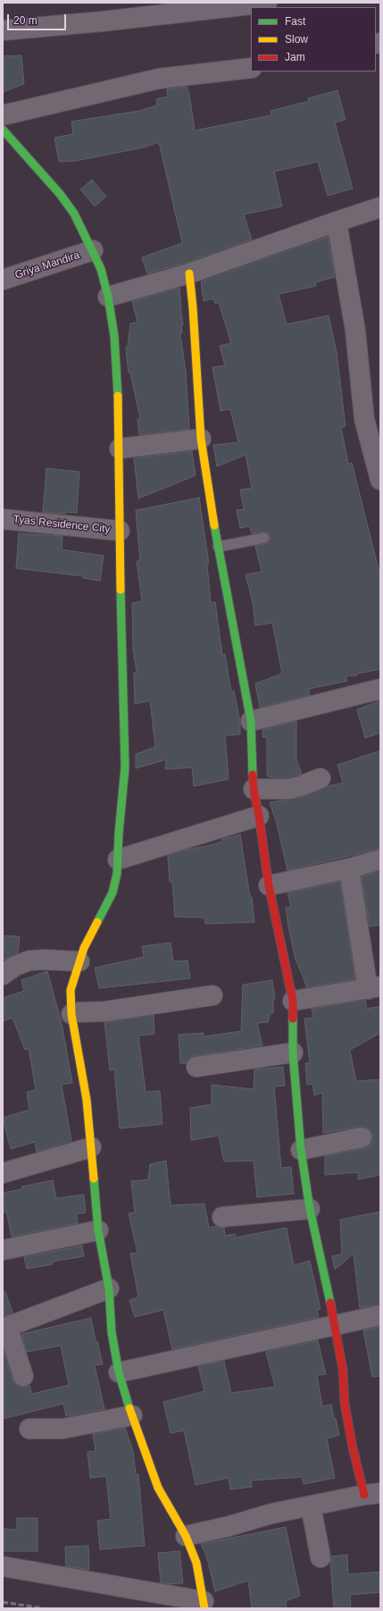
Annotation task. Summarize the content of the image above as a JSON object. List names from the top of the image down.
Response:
{
  "streets": {
    "street": ["Griya Mandira", "Tyas Residence City"]
  },
  "legend": ["Fast", "Slow", "Jam"],
  "scale_bar": "20 m"
}
